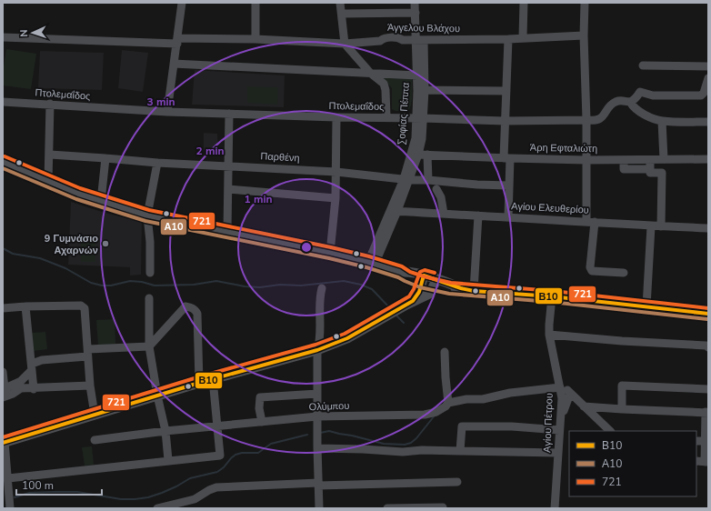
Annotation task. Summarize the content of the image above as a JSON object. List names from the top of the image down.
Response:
{
  "streets": {
    "street": [
      "Άγγελου Βλάχου",
      "Πτολεμαΐδος",
      "Σοφίας Πέππα",
      "Άρη Εφταλιώτη",
      "Παρθένη",
      "Αγίου Ελευθερίου",
      "Ολύμπου",
      "Αγίου Πέτρου"
    ]
  },
  "crossings": [
    ["Άγγελου Βλάχου", "Σοφίας Πέππα"],
    ["Πτολεμαΐδος", "Σοφίας Πέππα"],
    ["Σοφίας Πέππα", "Άρη Εφταλιώτη"],
    ["Σοφίας Πέππα", "Παρθένη"],
    ["Σοφίας Πέππα", "Αγίου Ελευθερίου"],
    ["Ολύμπου", "Αγίου Πέτρου"]
  ],
  "places": ["9 Γυμνάσιο Αχαρνών"],
  "lines": ["transit line 721", "transit line Α10", "transit line Β10"],
  "legend": ["Β10", "Α10", "721"],
  "scale_bar": "100 m",
  "north": "left",
  "rings": ["3 min", "2 min", "1 min"]
}
